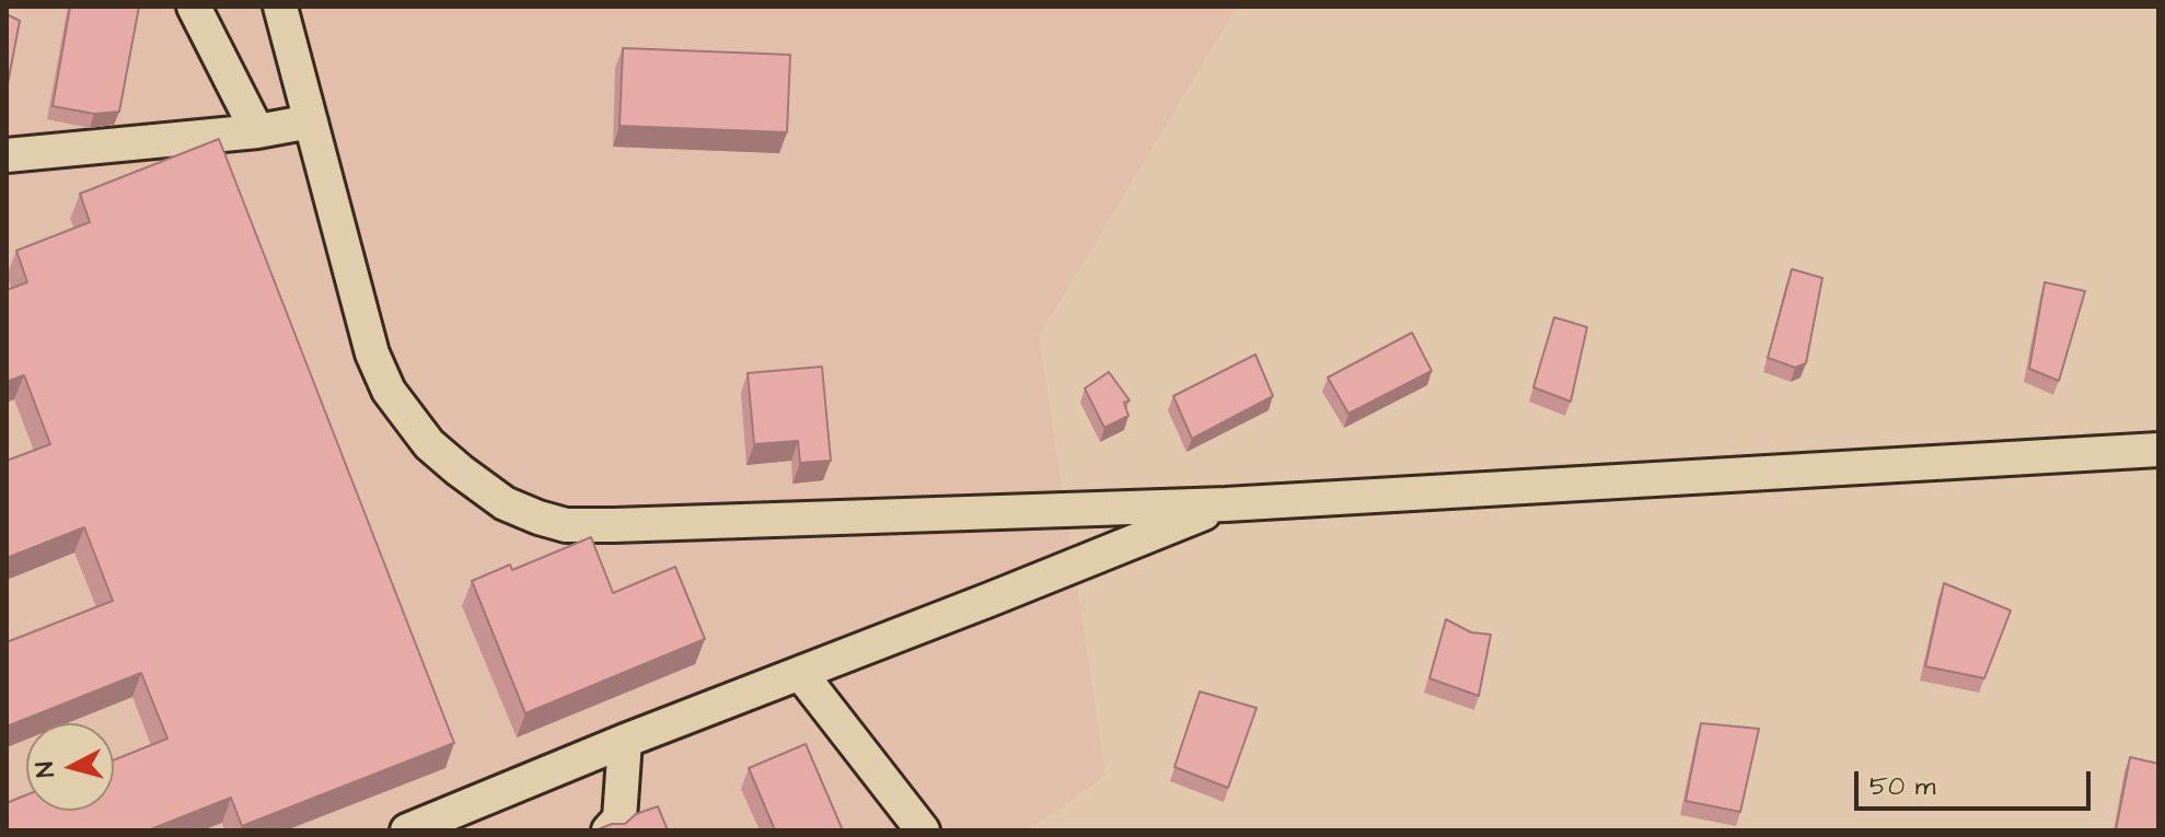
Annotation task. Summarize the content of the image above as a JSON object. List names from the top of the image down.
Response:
{
  "scale_bar": "50 m",
  "north": "left"
}
